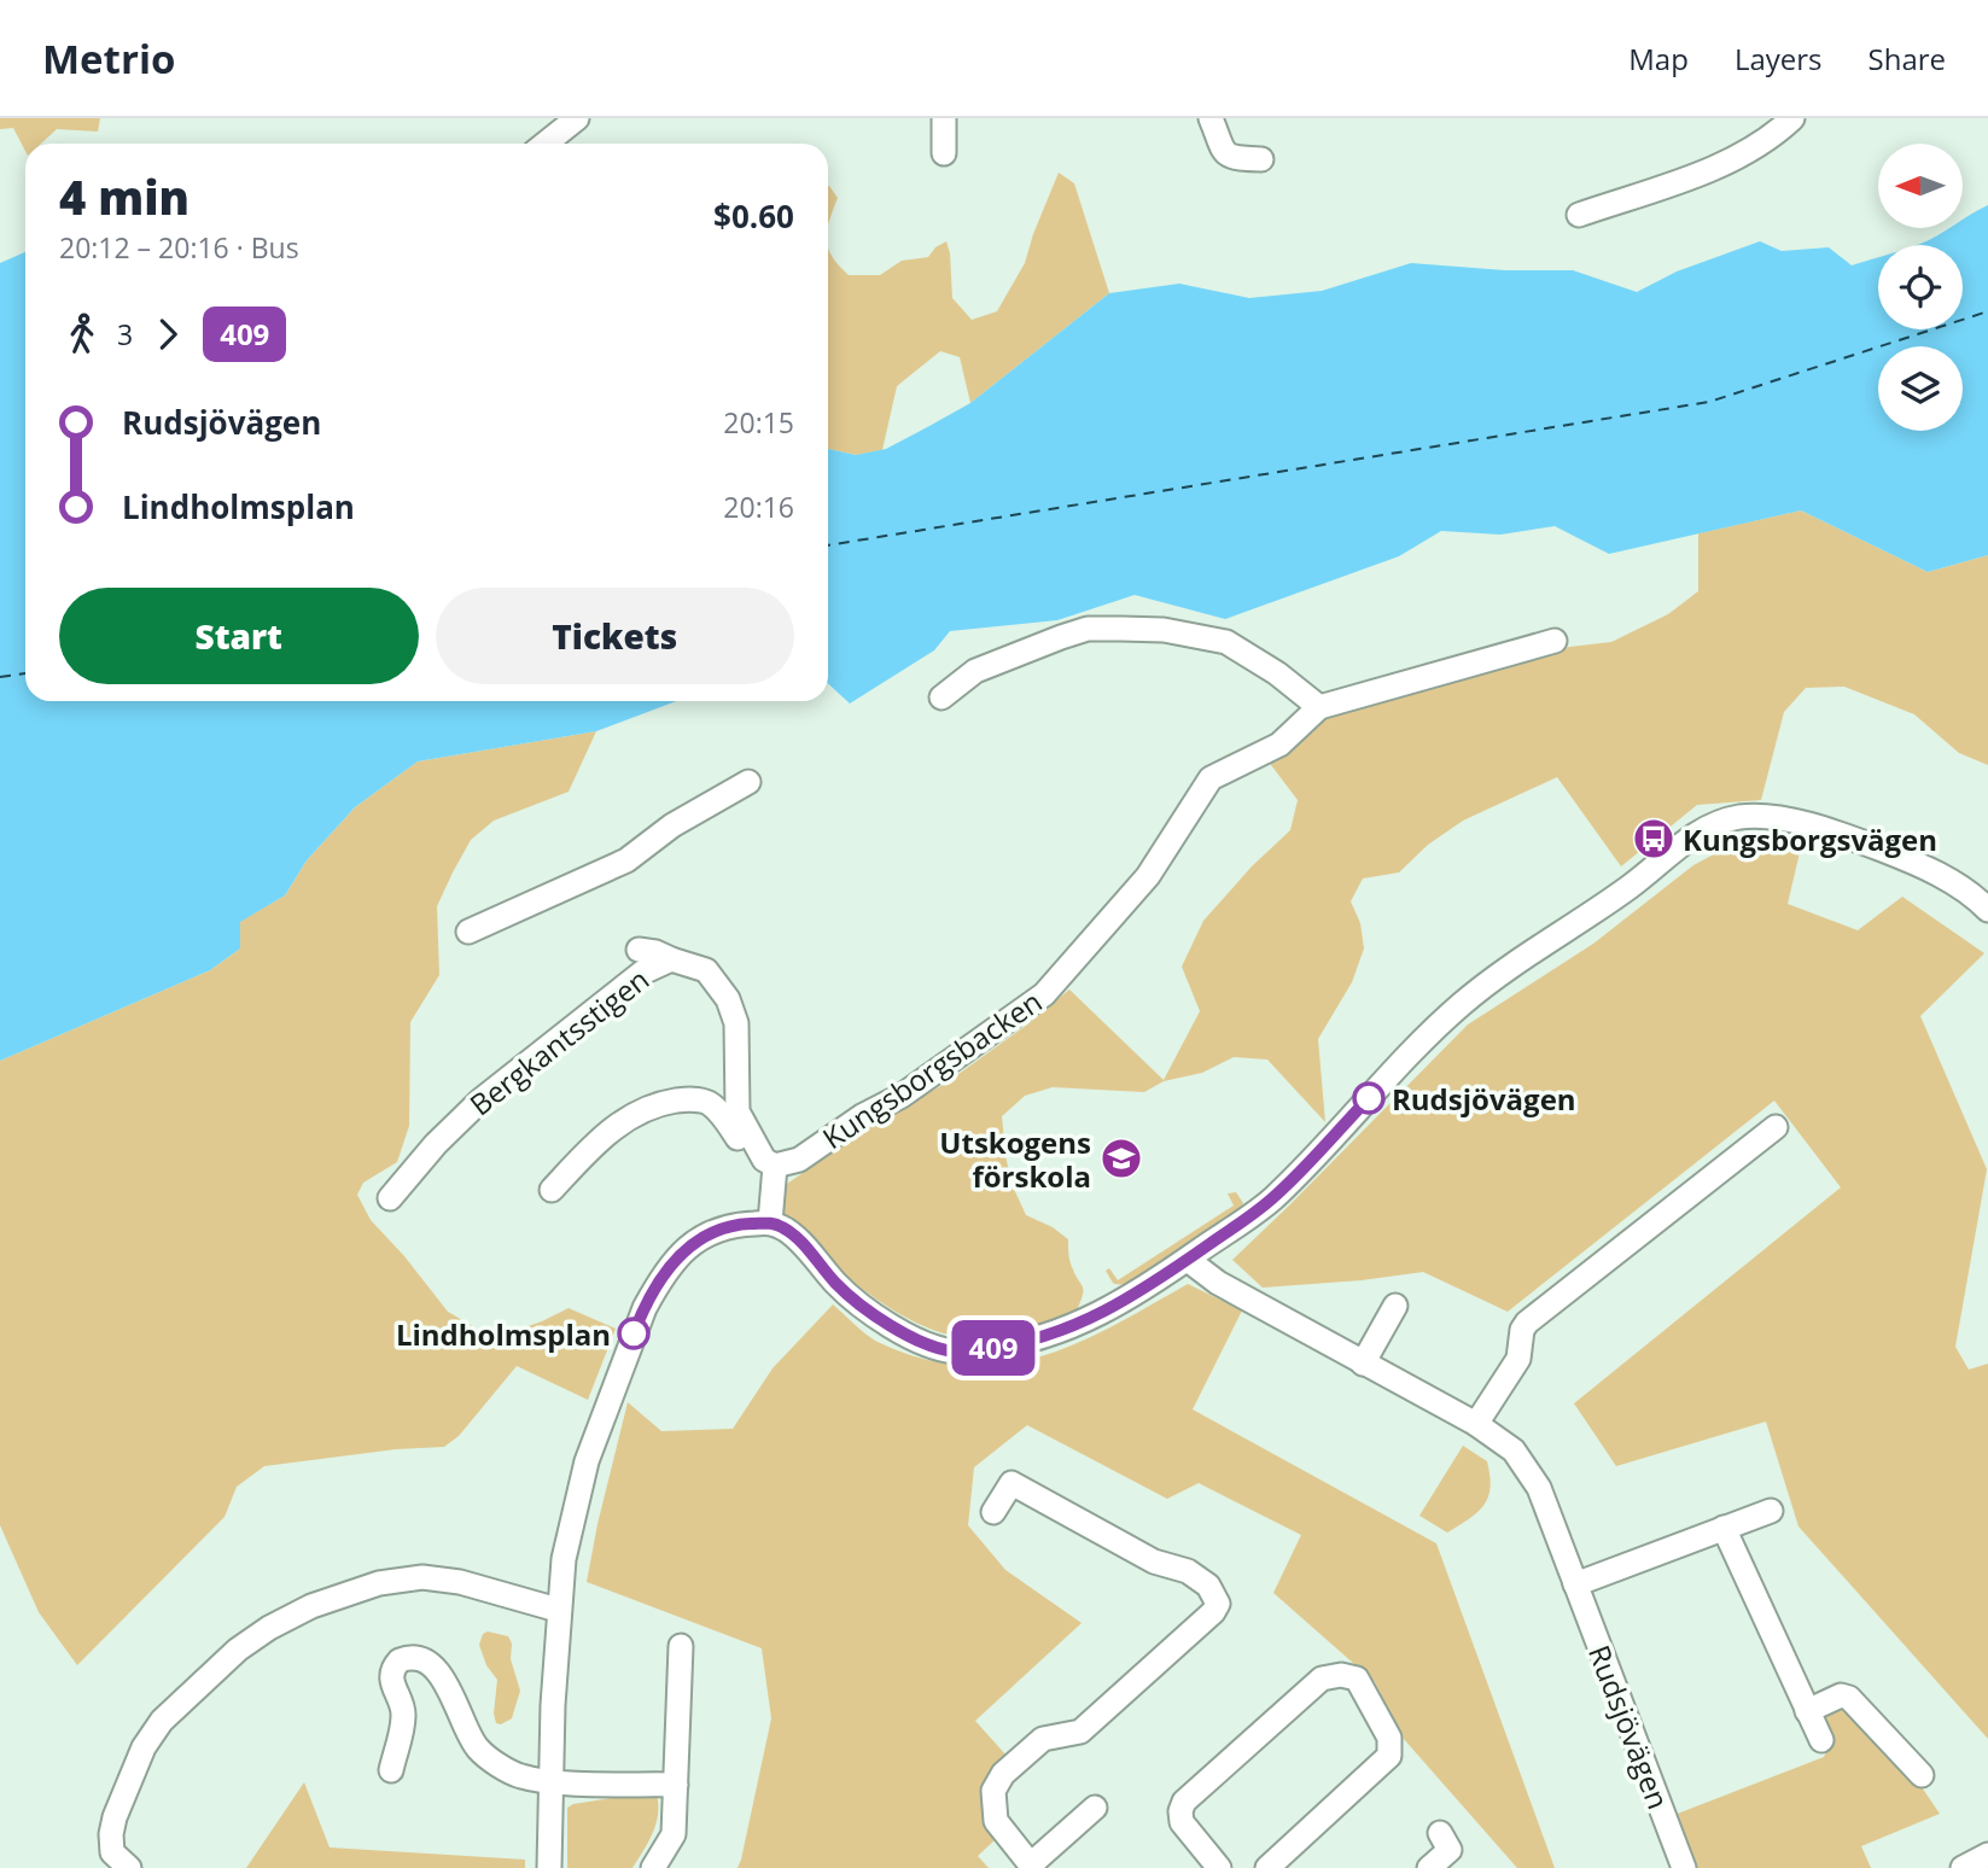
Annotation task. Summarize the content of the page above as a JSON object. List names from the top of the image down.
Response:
{
  "streets": {
    "street": ["Bergkantsstigen", "Kungsborgsbacken", "Rudsjövägen"]
  },
  "crossings": [
    ["Bergkantsstigen", "Kungsborgsbacken"]
  ],
  "places": {
    "bus stop": ["Kungsborgsvägen"],
    "other": ["Rudsjövägen", "Lindholmsplan"],
    "school or university": ["Utskogens förskola"]
  },
  "lines": ["bus line 409"],
  "north": "left",
  "page": {
    "header": "Metrio",
    "nav": ["Map", "Layers", "Share"],
    "on_map": "409",
    "heading": ["4 min", "20:12 – 20:16 · Bus", "$0.60"],
    "legs": ["3", "409"],
    "list": [
      {
        "name": "Rudsjövägen",
        "value": "20:15"
      },
      {
        "name": "Lindholmsplan",
        "value": "20:16"
      }
    ],
    "buttons": ["Start", "Tickets"]
  }
}
